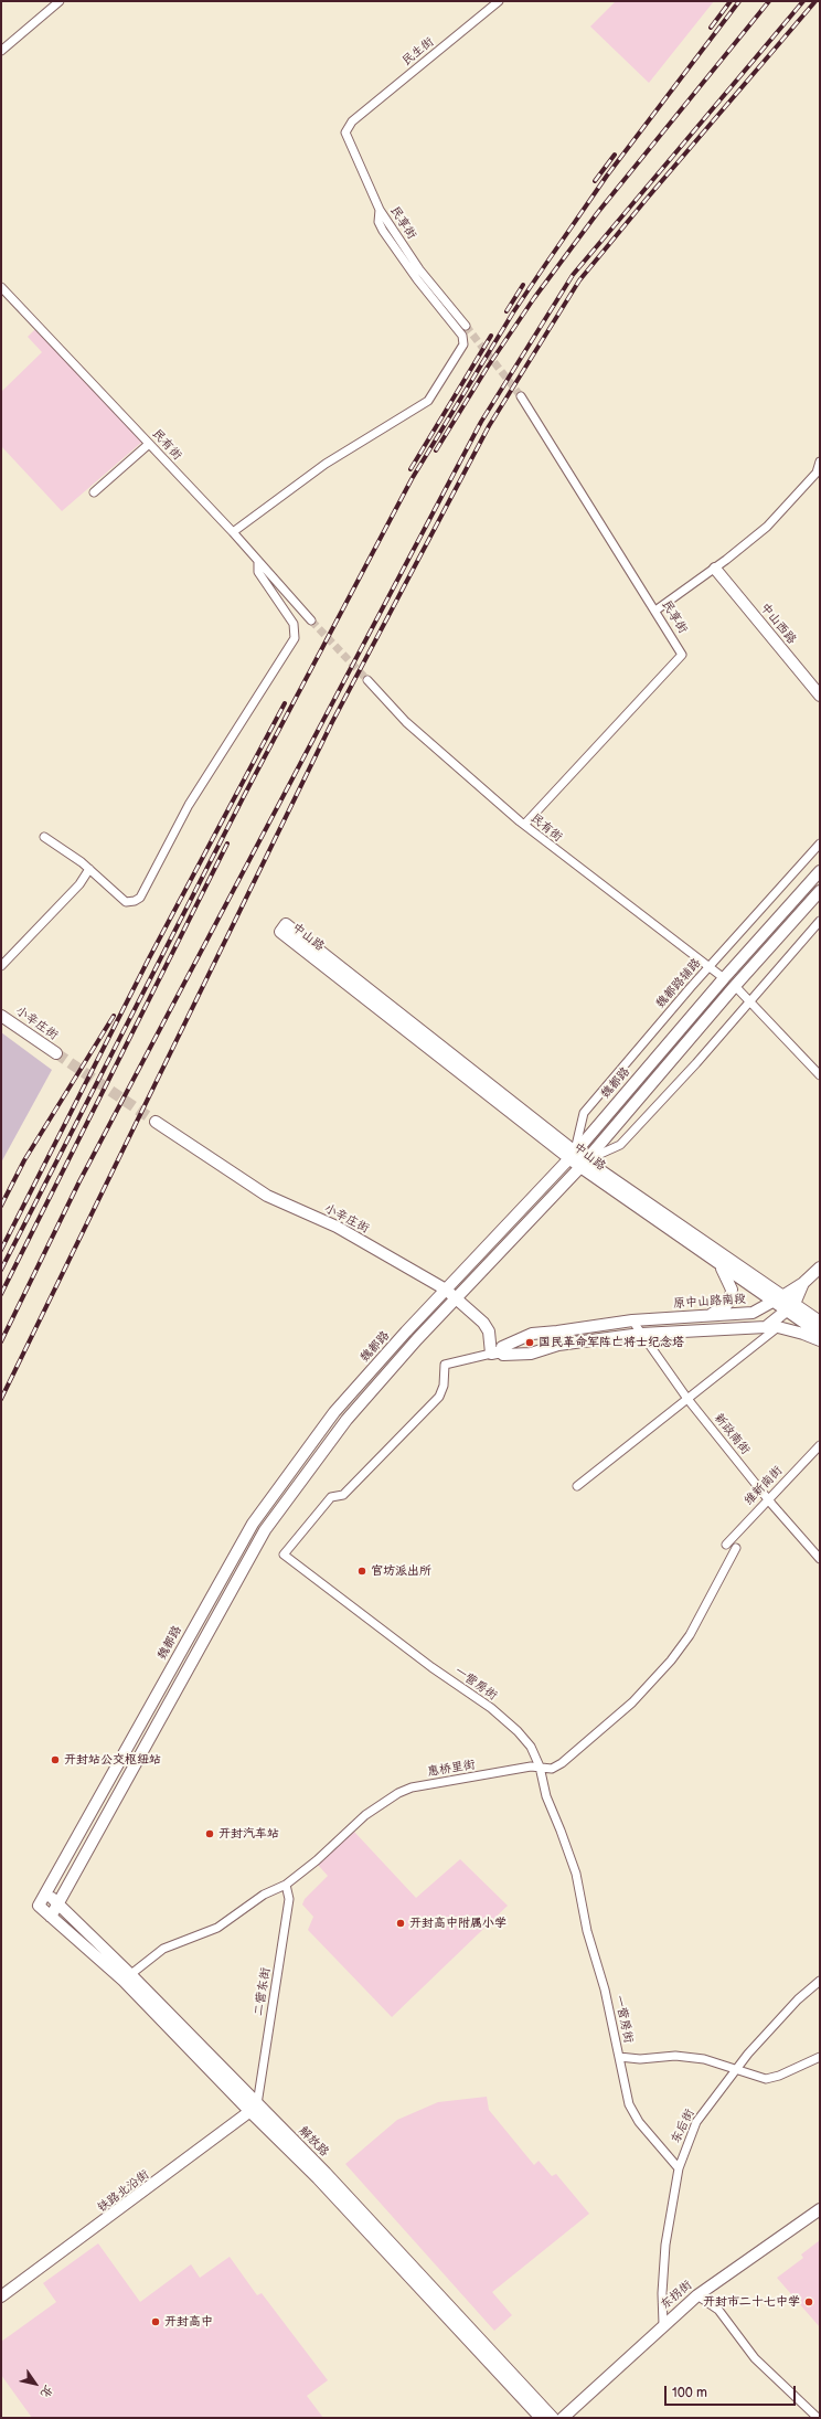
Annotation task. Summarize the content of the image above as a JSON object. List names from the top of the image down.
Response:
{
  "streets": {
    "main road": [
      "中山西路",
      "中山路",
      "小辛庄街",
      "魏都路",
      "原中山路南段",
      "解放路",
      "铁路北沿街",
      "东拐街"
    ],
    "street": [
      "民生街",
      "民享街",
      "民有街",
      "魏都路辅路",
      "新政南街",
      "维新南街",
      "一营房街",
      "惠桥里街",
      "二营东街",
      "东后街"
    ]
  },
  "crossings": [
    ["民生街", "民享街"],
    ["民享街", "民有街"],
    ["民有街", "魏都路辅路"],
    ["民有街", "魏都路"],
    ["中山路", "魏都路辅路"],
    ["中山路", "魏都路"],
    ["中山路", "原中山路南段"],
    ["魏都路辅路", "魏都路"],
    ["小辛庄街", "魏都路"],
    ["小辛庄街", "原中山路南段"],
    ["小辛庄街", "一营房街"],
    ["魏都路", "解放路"],
    ["原中山路南段", "新政南街"],
    ["原中山路南段", "一营房街"],
    ["新政南街", "维新南街"],
    ["一营房街", "惠桥里街"],
    ["一营房街", "东后街"],
    ["惠桥里街", "二营东街"],
    ["惠桥里街", "解放路"],
    ["二营东街", "解放路"],
    ["二营东街", "铁路北沿街"],
    ["东后街", "东拐街"],
    ["解放路", "铁路北沿街"]
  ],
  "places": [
    "国民革命军阵亡将士纪念塔",
    "官坊派出所",
    "开封站公交枢纽站",
    "开封汽车站",
    "开封高中附属小学",
    "开封市二十七中学",
    "开封高中"
  ],
  "scale_bar": "100 m",
  "north": "bottom right"
}
